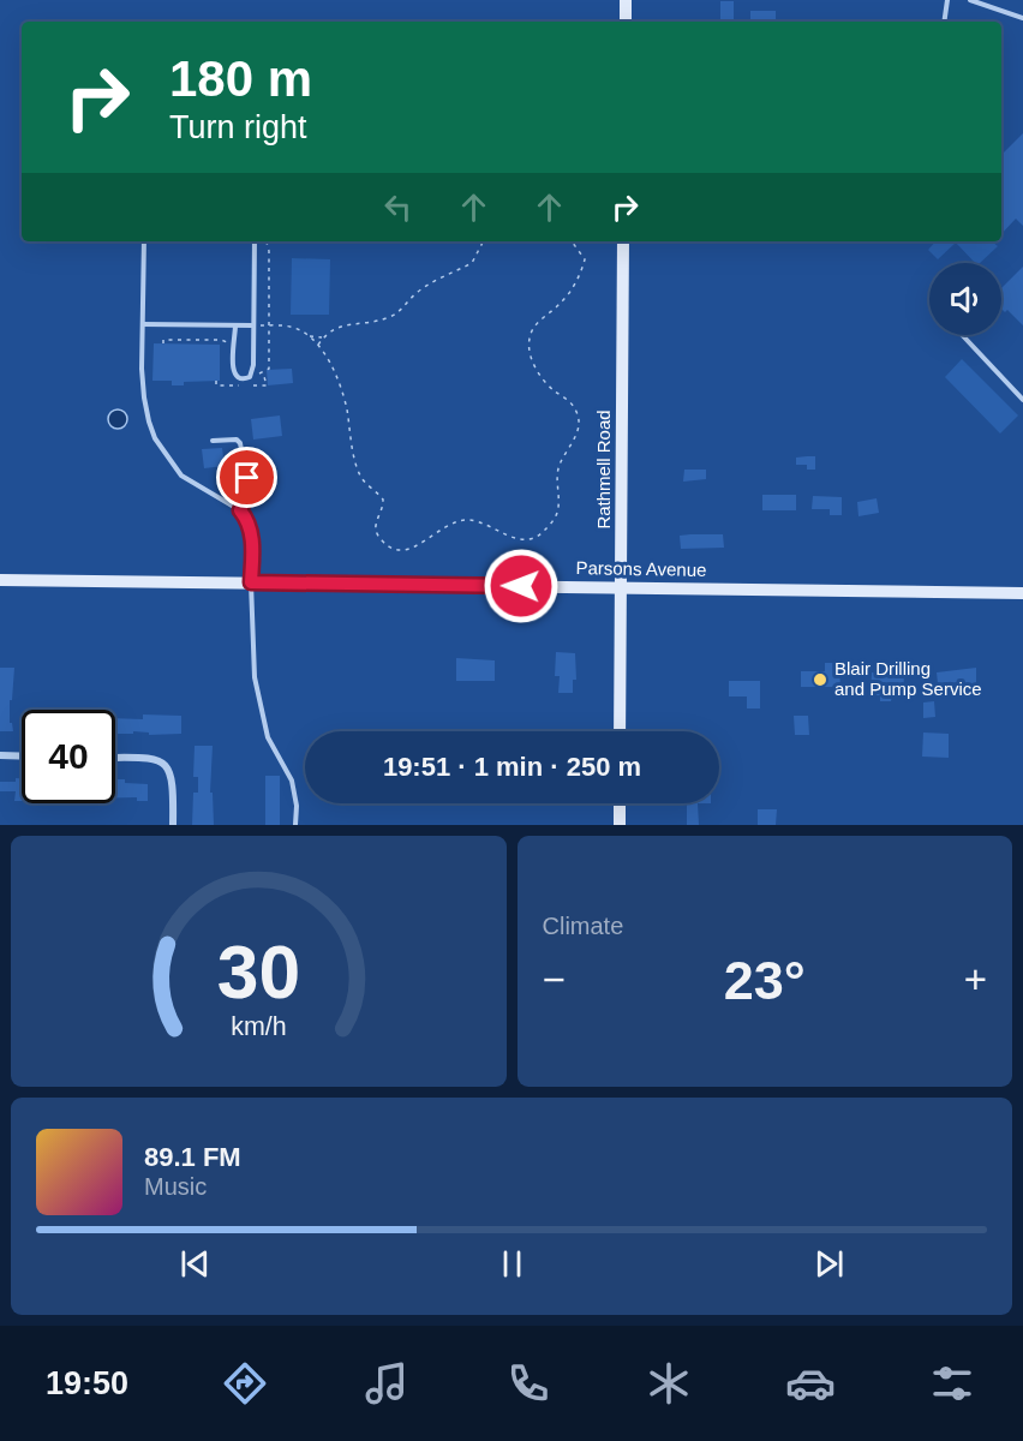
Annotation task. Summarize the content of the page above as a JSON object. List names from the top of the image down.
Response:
{
  "streets": {
    "street": ["Rathmell Road", "Parsons Avenue"]
  },
  "crossings": [
    ["Rathmell Road", "Parsons Avenue"]
  ],
  "places": ["Blair Drilling and Pump Service"],
  "page": {
    "turn": ["180 m", "Turn right"],
    "limit": "40",
    "trip": "19:51 · 1 min · 250 m",
    "tile": "Climate",
    "heat": ["−", "23°", "+"],
    "song": ["89.1 FM", "Music"],
    "tabs": "19:50",
    "gauge": ["30", "km/h"]
  }
}
